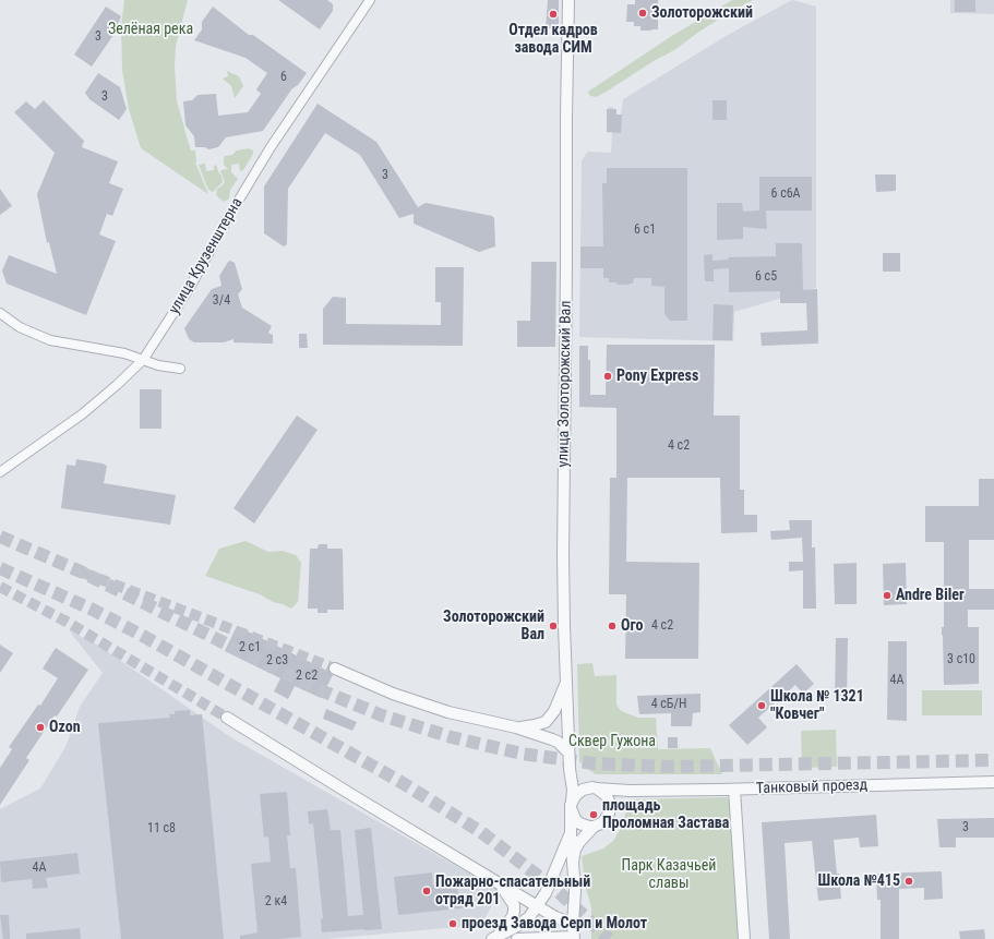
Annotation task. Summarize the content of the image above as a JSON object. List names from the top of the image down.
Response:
{
  "streets": {
    "street": ["улица Крузенштерна", "улица Золоторожский Вал", "Танковый проезд"]
  },
  "crossings": [
    ["улица Золоторожский Вал", "Танковый проезд"]
  ],
  "parks": ["Зелёная река", "Сквер Гужона", "Парк Казачьей славы"],
  "places": [
    "Золоторожский",
    "Отдел кадров завода СИМ",
    "Pony Express",
    "Andre Biler",
    "Золоторожский Вал",
    "Ого",
    "Школа № 1321 \"Ковчег\"",
    "Ozon",
    "площадь Проломная Застава",
    "Школа №415",
    "Пожарно-спасательный отряд 201",
    "проезд Завода Серп и Молот"
  ],
  "house_numbers": [
    "3",
    "6",
    "3",
    "3",
    "6 с6А",
    "6 с1",
    "6 с5",
    "3/4",
    "4 с2",
    "4 с2",
    "2 с1",
    "3 с10",
    "2 с3",
    "2 с2",
    "4А",
    "4 сБ/Н",
    "3",
    "11 с8",
    "4А",
    "2 к4"
  ]
}
